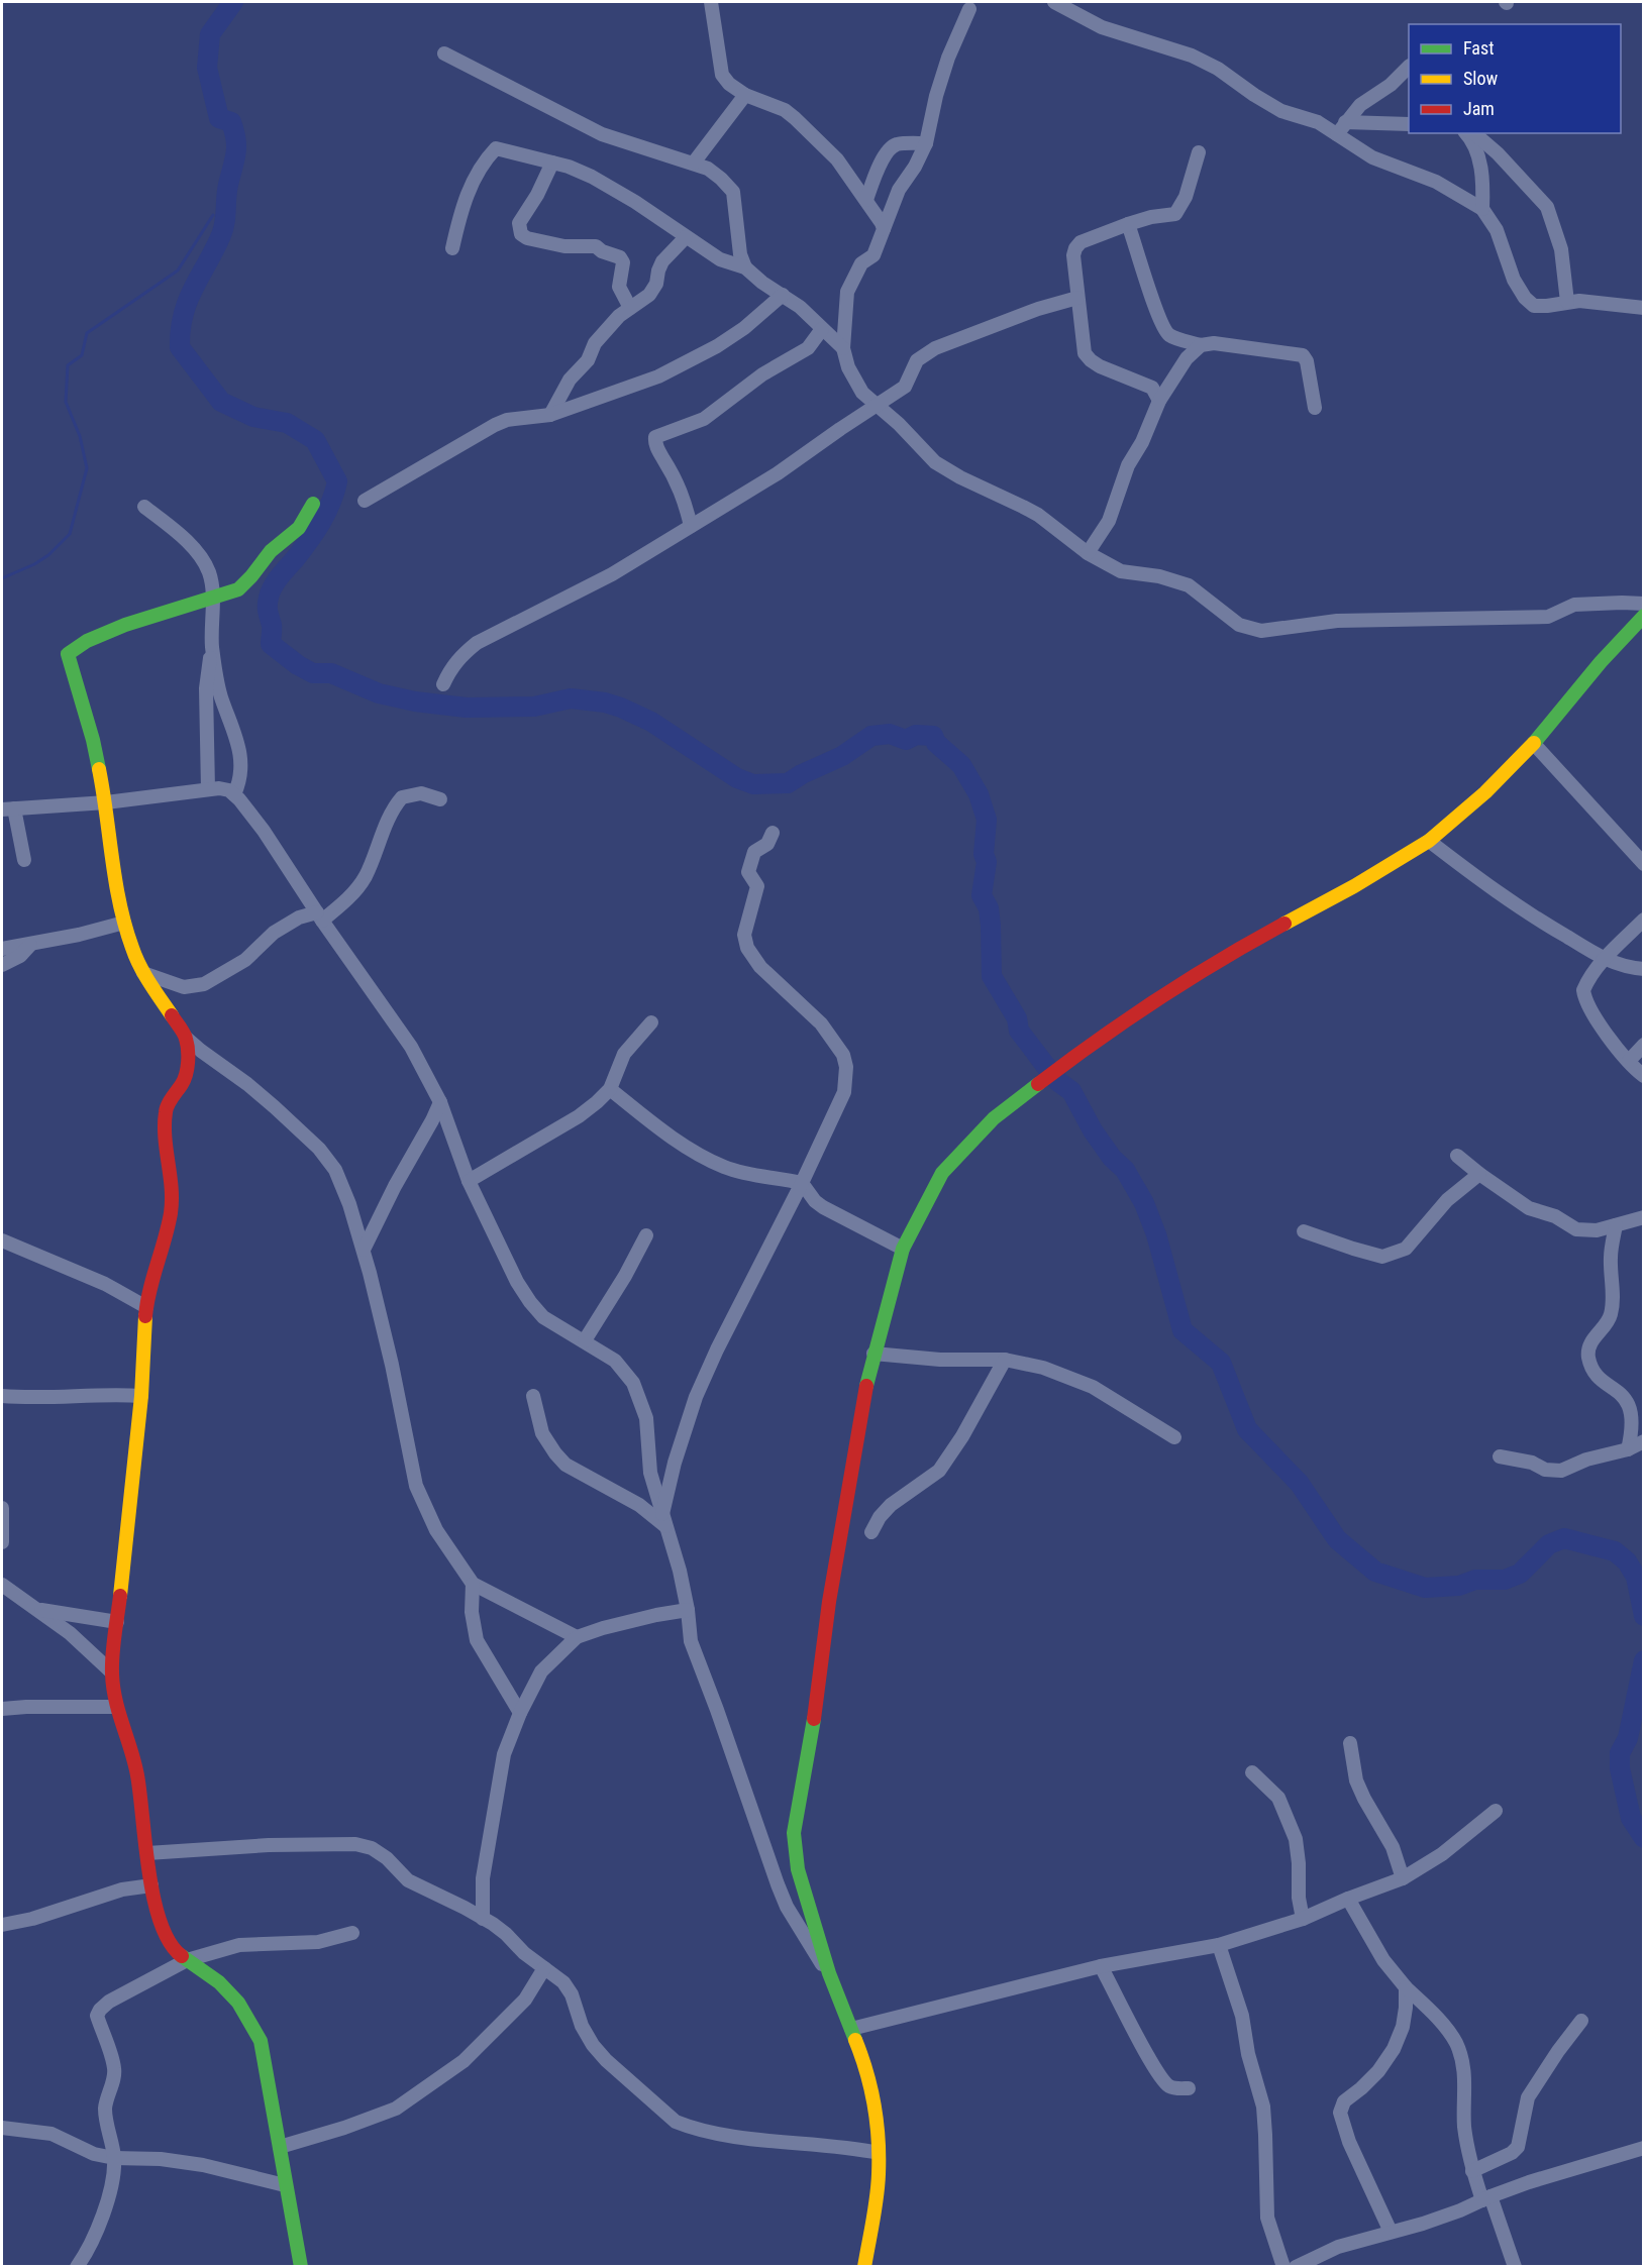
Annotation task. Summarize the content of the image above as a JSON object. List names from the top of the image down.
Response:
{
  "legend": ["Fast", "Slow", "Jam"]
}
